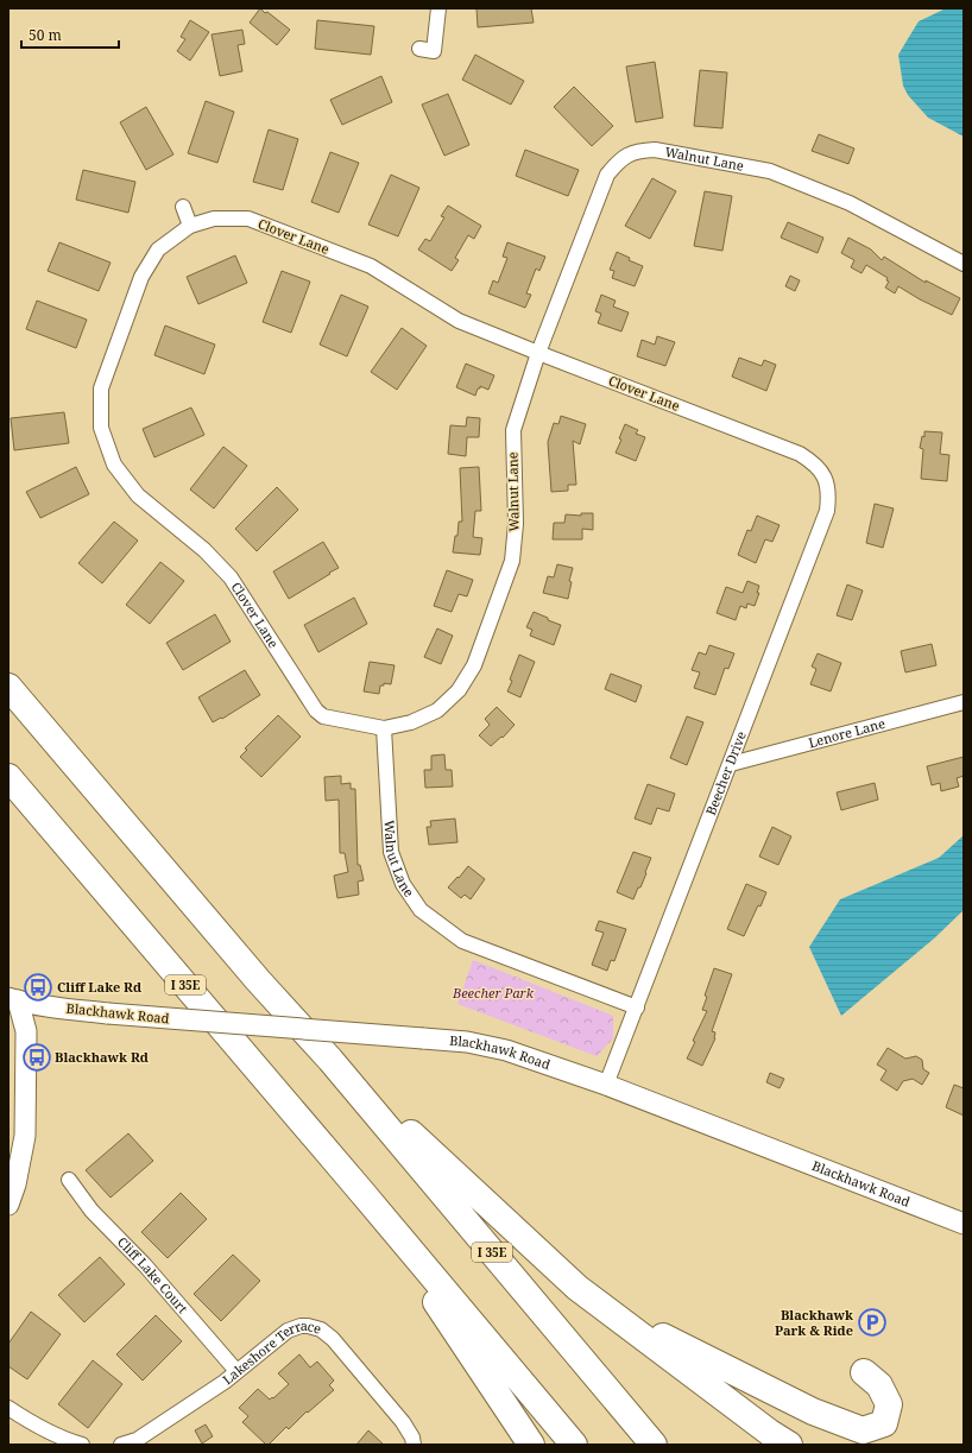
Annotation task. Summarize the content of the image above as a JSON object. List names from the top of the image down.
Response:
{
  "streets": {
    "highway": ["I 35E"],
    "street": [
      "Walnut Lane",
      "Clover Lane",
      "Lenore Lane",
      "Beecher Drive",
      "Blackhawk Road",
      "Cliff Lake Court",
      "Lakeshore Terrace"
    ]
  },
  "crossings": [
    ["Walnut Lane", "Clover Lane"],
    ["Walnut Lane", "Beecher Drive"],
    ["Clover Lane", "Beecher Drive"],
    ["Lenore Lane", "Beecher Drive"],
    ["Beecher Drive", "Blackhawk Road"],
    ["Cliff Lake Court", "Lakeshore Terrace"]
  ],
  "parks": ["Beecher Park"],
  "places": {
    "bus stop": ["Cliff Lake Rd", "Blackhawk Rd"],
    "parking": ["Blackhawk Park & Ride"]
  },
  "scale_bar": "50 m"
}
